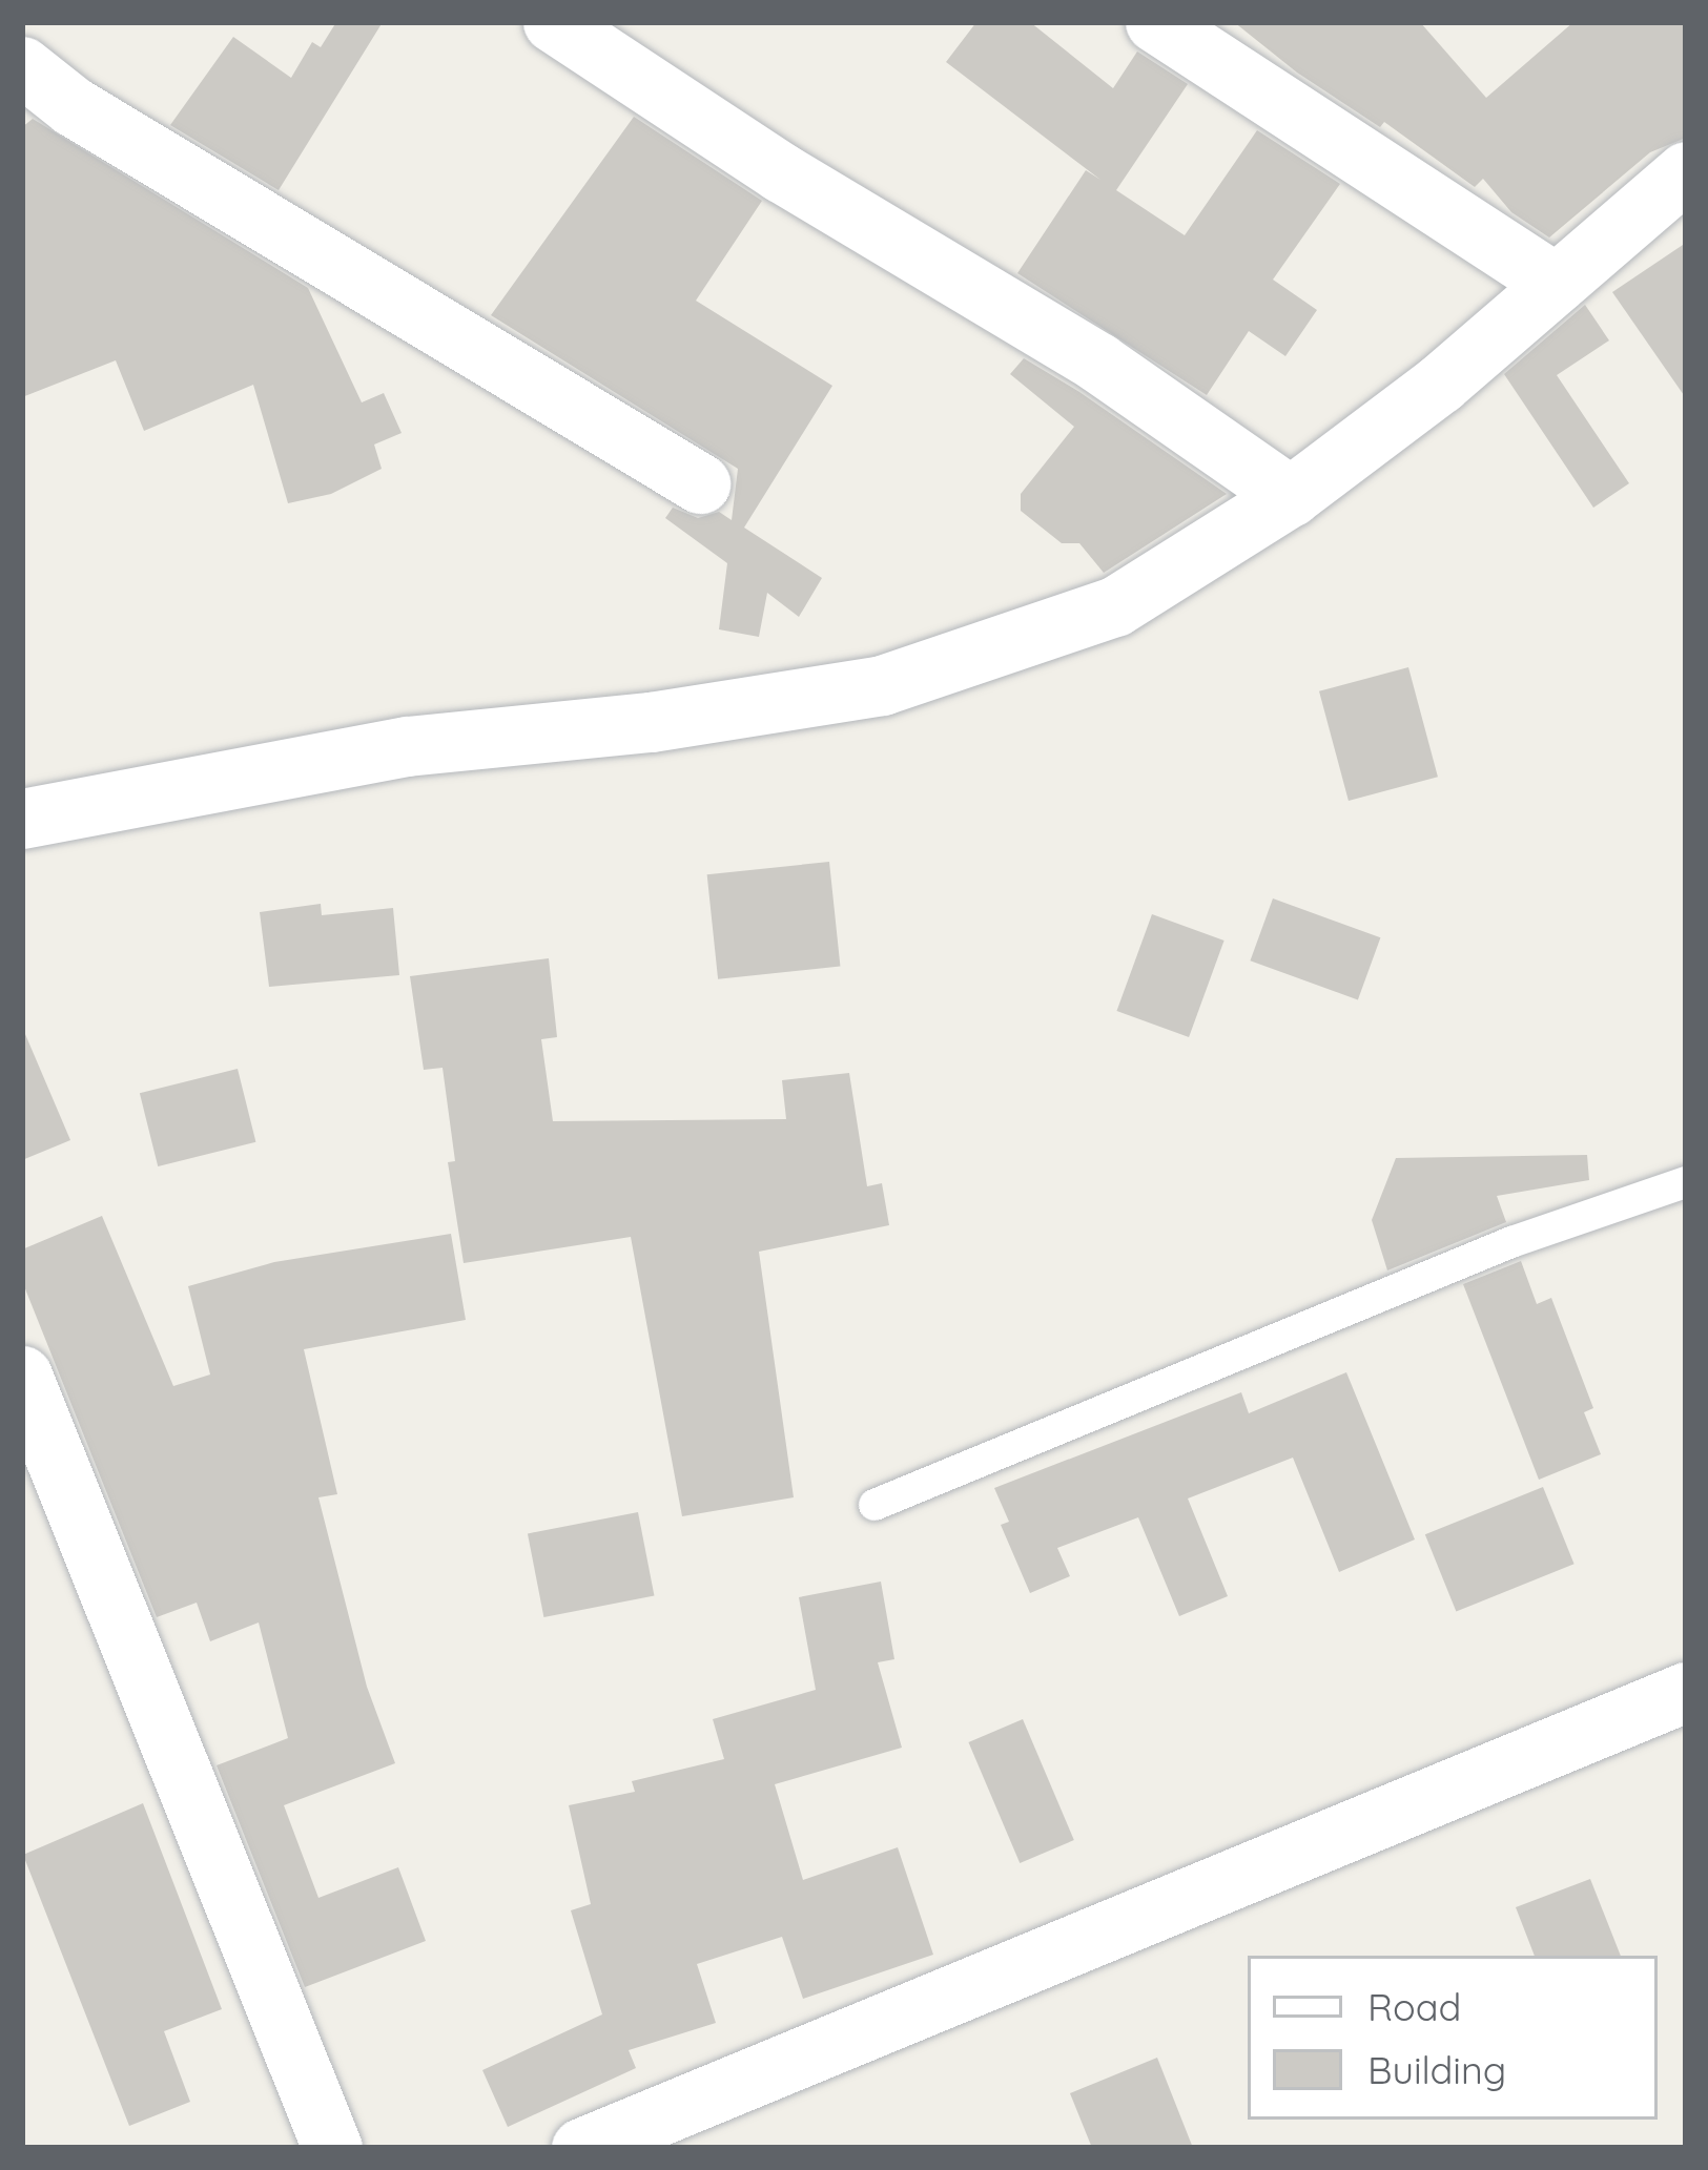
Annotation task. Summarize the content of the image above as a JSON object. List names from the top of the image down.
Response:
{
  "legend": ["Road", "Building"]
}
